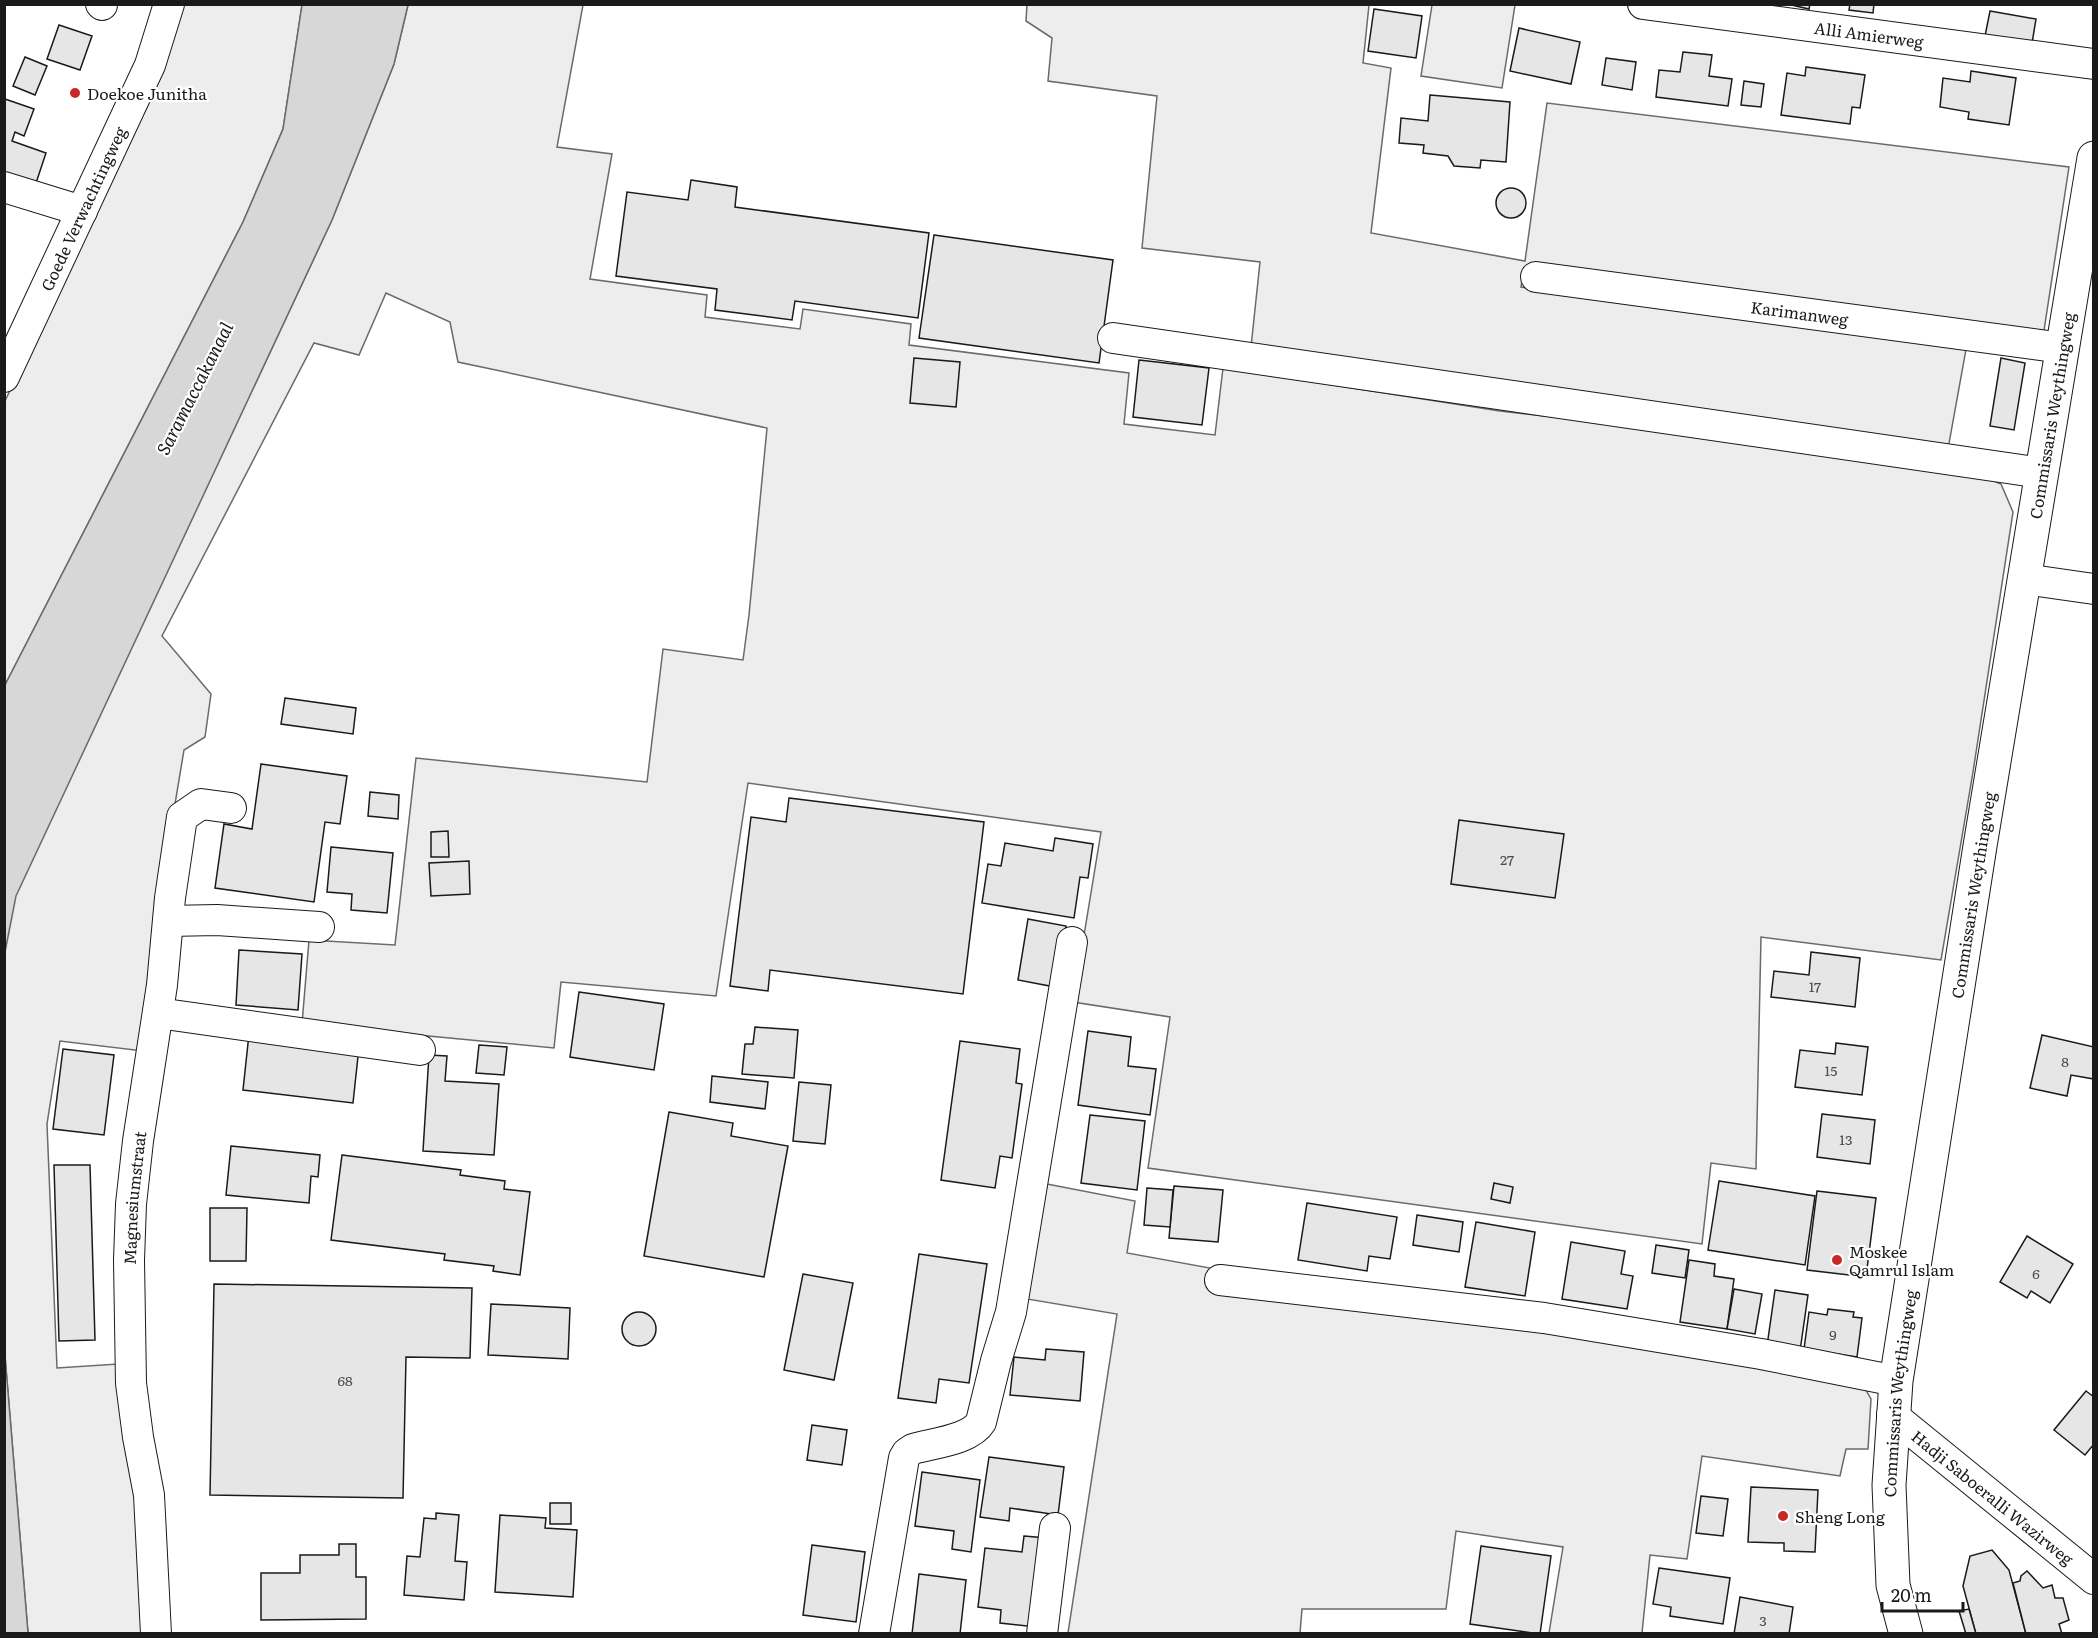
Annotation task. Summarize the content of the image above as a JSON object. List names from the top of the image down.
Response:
{
  "streets": {
    "main road": ["Commissaris Weythingweg"],
    "street": [
      "Alli Amierweg",
      "Goede Verwachtingweg",
      "Karimanweg",
      "Magnesiumstraat",
      "Hadji Saboeralli Wazirweg"
    ]
  },
  "crossings": [
    ["Karimanweg", "Commissaris Weythingweg"],
    ["Commissaris Weythingweg", "Hadji Saboeralli Wazirweg"]
  ],
  "water": ["Saramaccakanaal"],
  "places": ["Doekoe Junitha", "Moskee Qamrul Islam", "Sheng Long"],
  "house_numbers": [
    "27",
    "17",
    "8",
    "15",
    "13",
    "6",
    "9",
    "68",
    "3"
  ],
  "scale_bar": "20 m"
}
